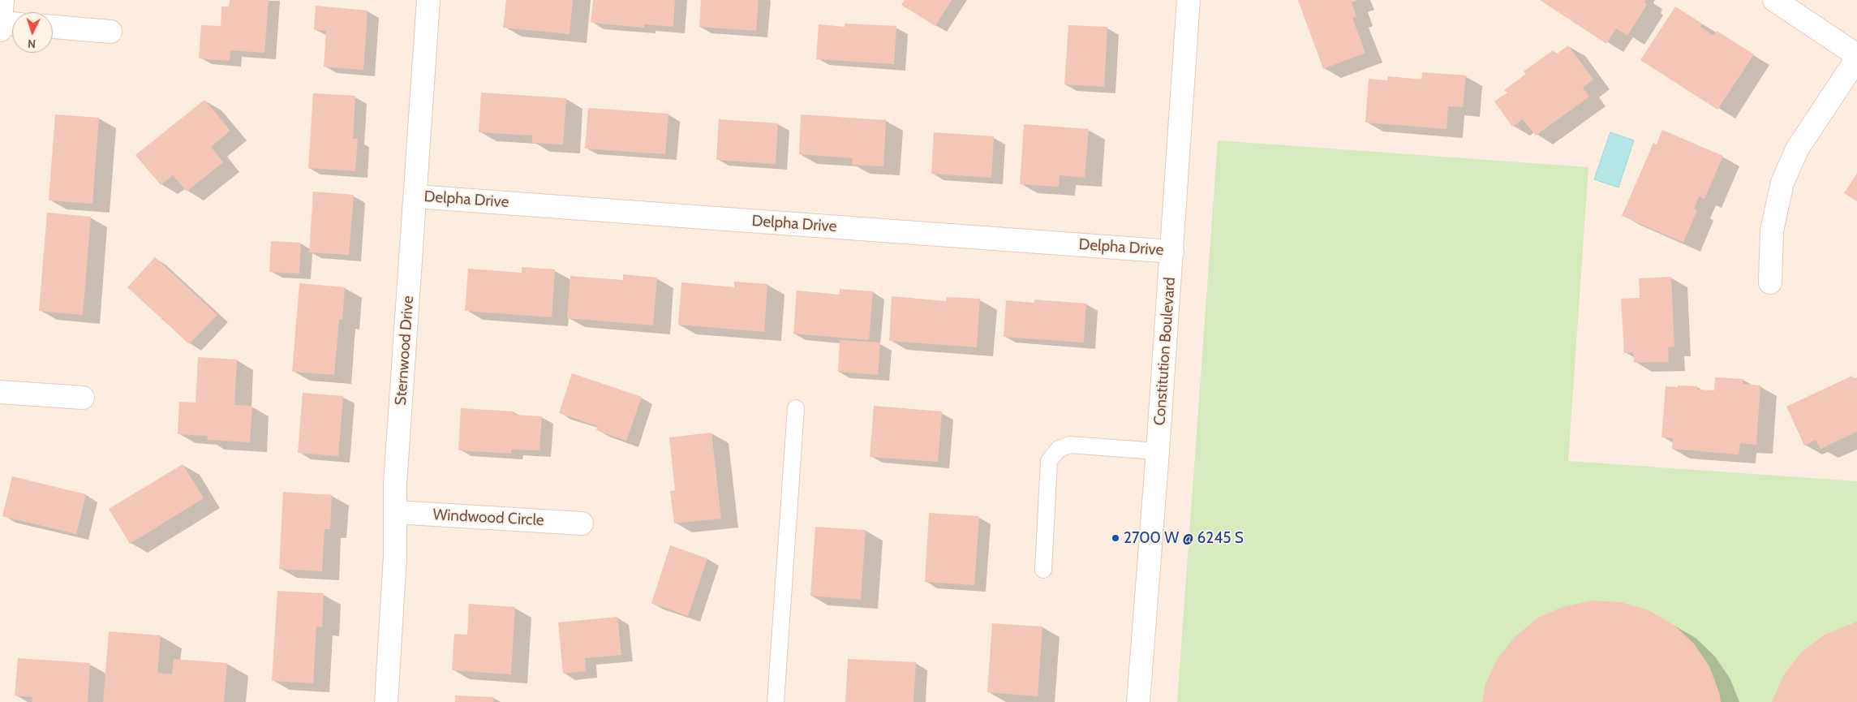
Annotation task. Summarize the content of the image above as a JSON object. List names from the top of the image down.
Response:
{
  "streets": {
    "street": [
      "Delpha Drive",
      "Sternwood Drive",
      "Constitution Boulevard",
      "Windwood Circle"
    ]
  },
  "crossings": [
    ["Delpha Drive", "Sternwood Drive"],
    ["Delpha Drive", "Constitution Boulevard"],
    ["Sternwood Drive", "Windwood Circle"]
  ],
  "places": ["2700 W @ 6245 S"],
  "north": "bottom"
}
